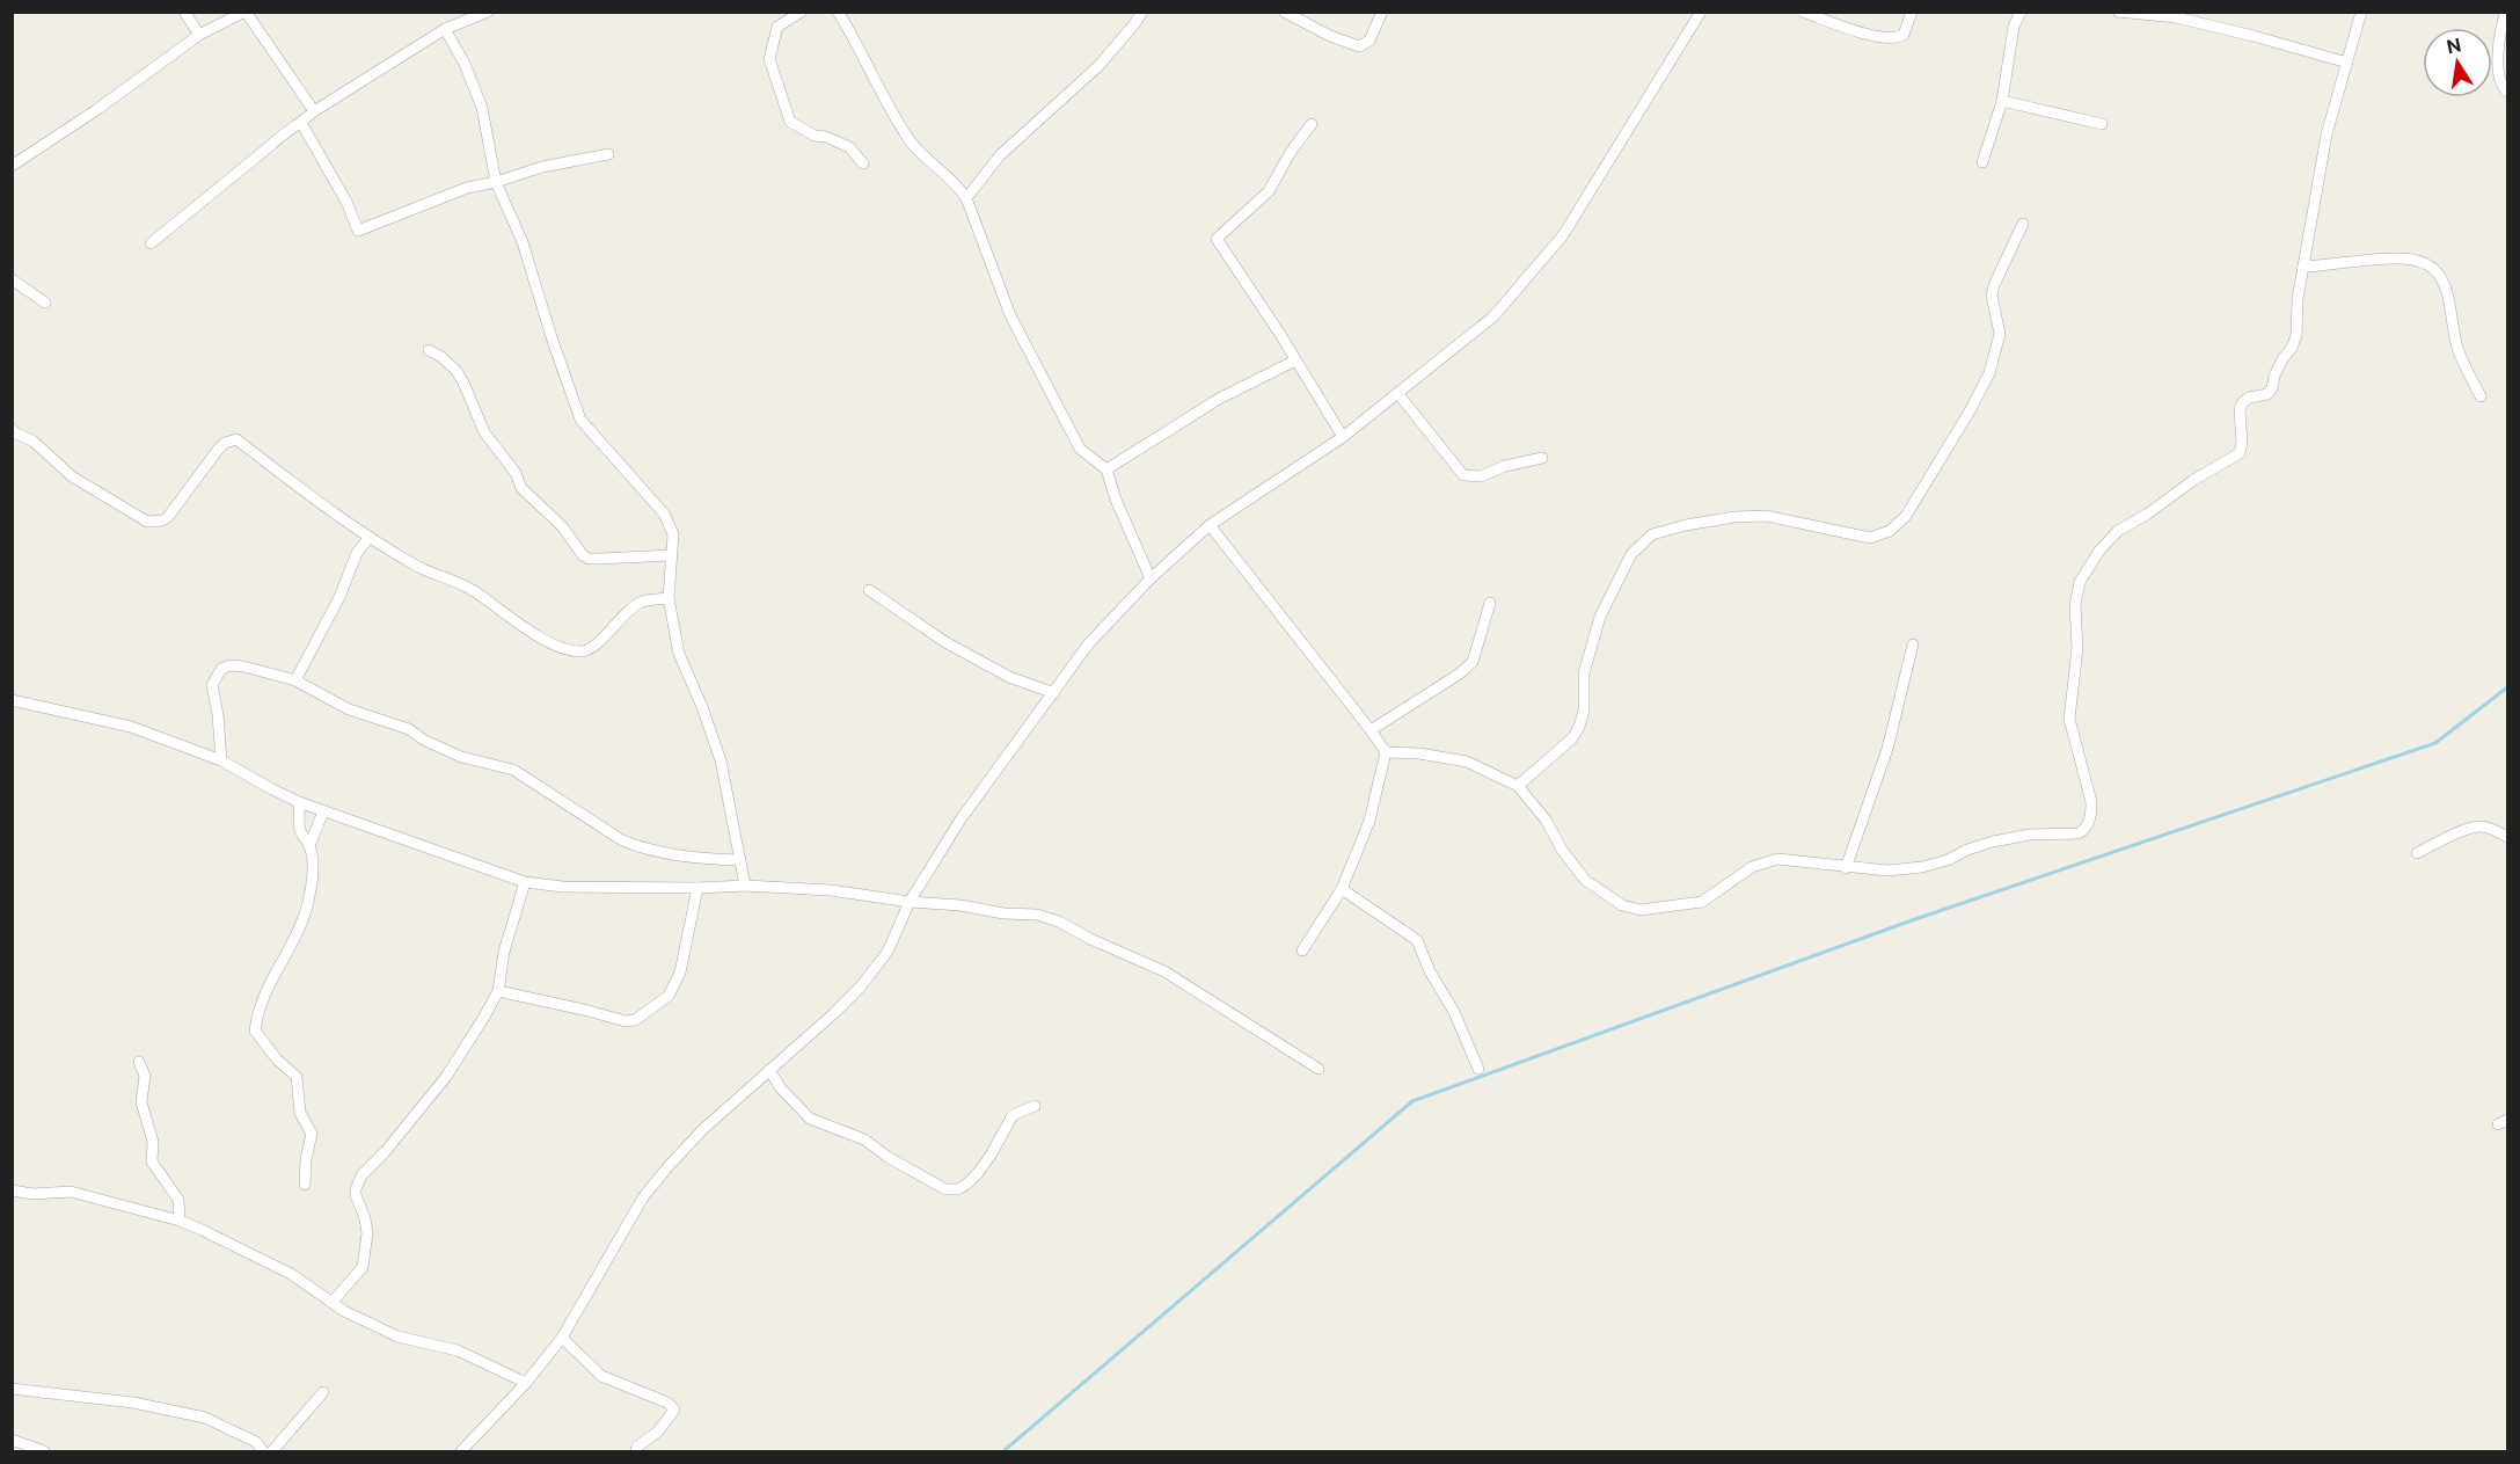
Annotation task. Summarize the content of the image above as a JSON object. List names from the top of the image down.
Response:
{
  "north": "top"
}
